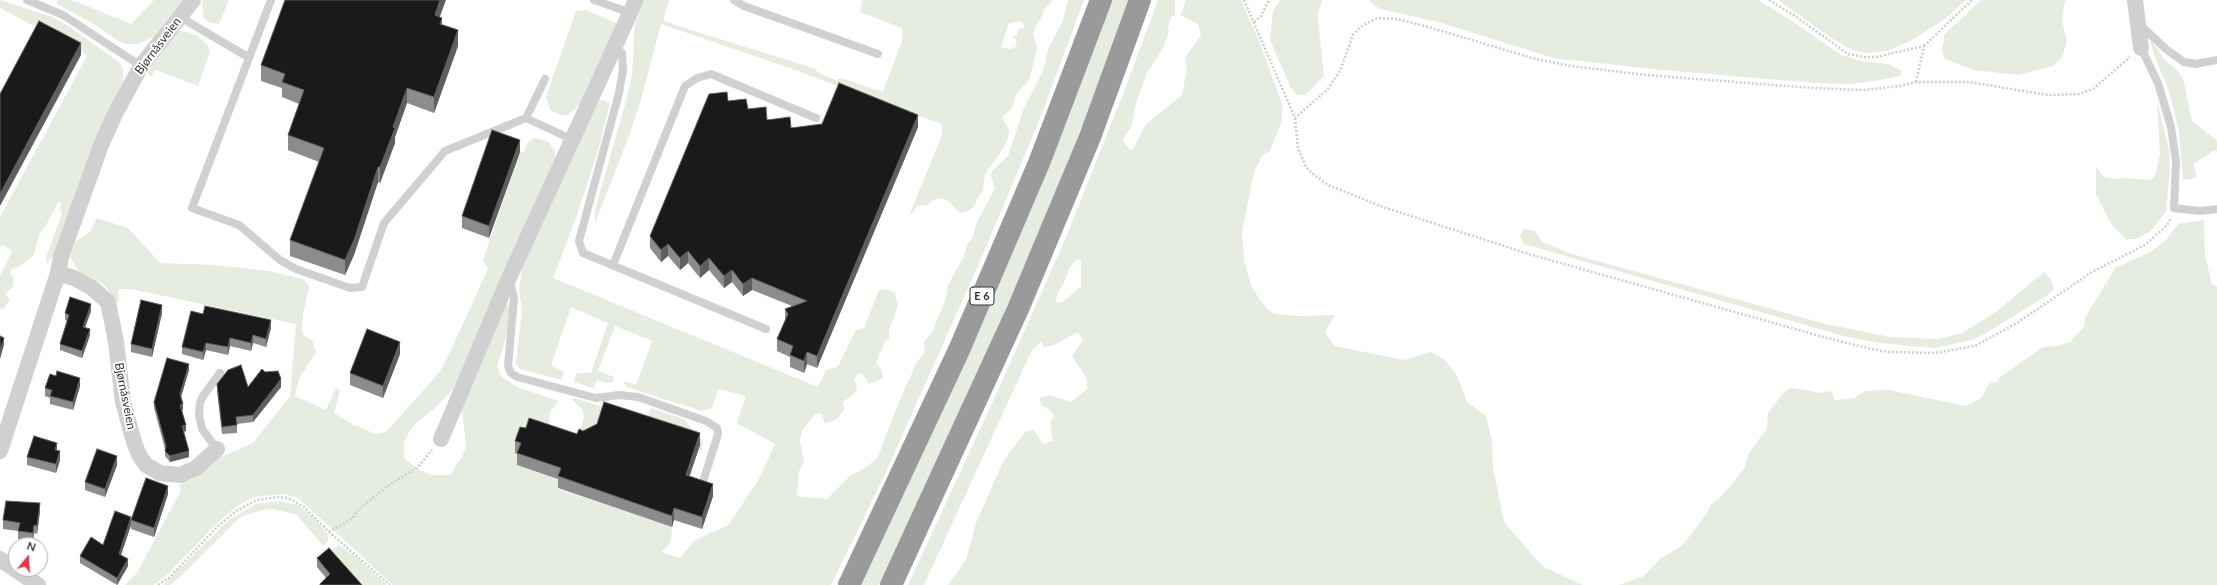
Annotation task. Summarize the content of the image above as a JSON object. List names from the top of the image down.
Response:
{
  "streets": {
    "highway": ["E 6"],
    "street": ["Bjørnåsveien"]
  },
  "north": "top"
}
